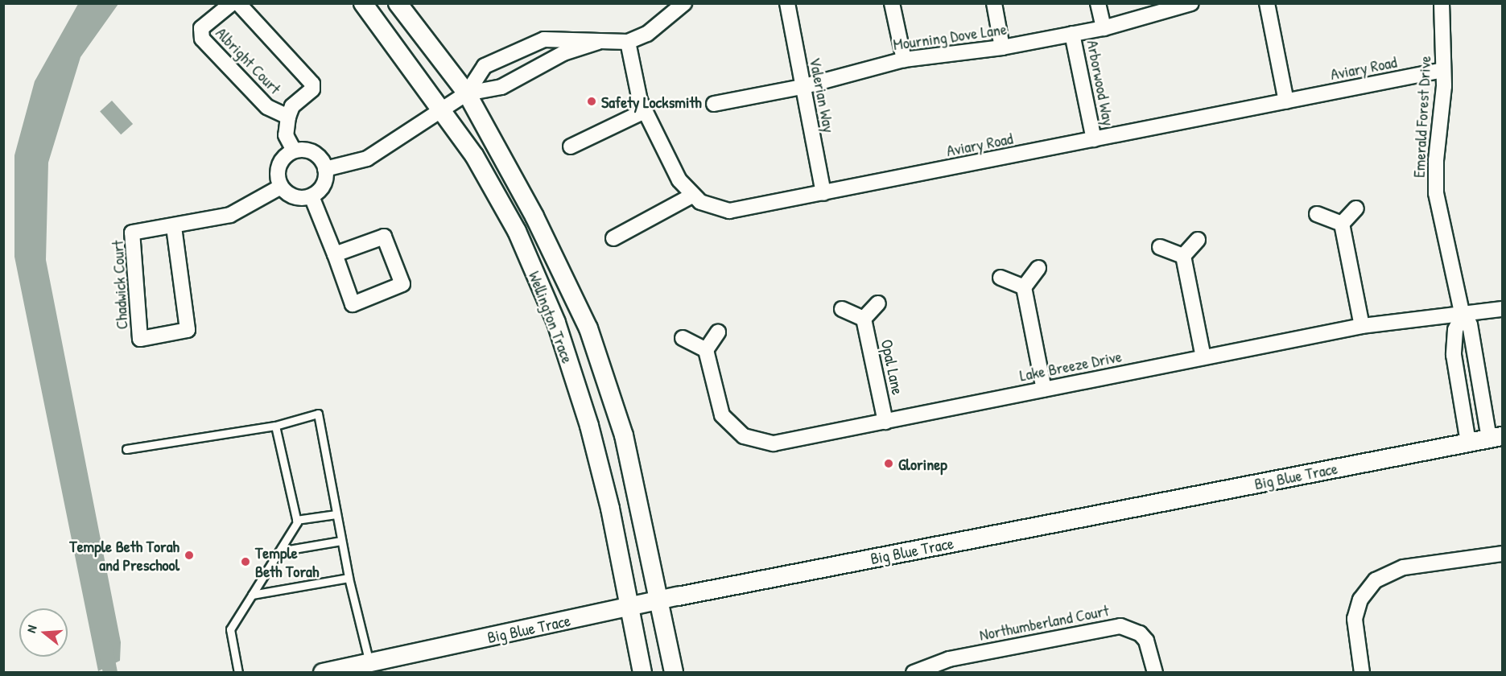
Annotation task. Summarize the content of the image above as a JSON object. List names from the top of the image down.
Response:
{
  "streets": {
    "street": [
      "Mourning Dove Lane",
      "Albright Court",
      "Aviary Road",
      "Arborwood Way",
      "Valerian Way",
      "Emerald Forest Drive",
      "Chadwick Court",
      "Wellington Trace",
      "Lake Breeze Drive",
      "Opal Lane",
      "Big Blue Trace",
      "Northumberland Court"
    ]
  },
  "crossings": [
    ["Mourning Dove Lane", "Arborwood Way"],
    ["Mourning Dove Lane", "Valerian Way"],
    ["Aviary Road", "Arborwood Way"],
    ["Aviary Road", "Valerian Way"],
    ["Aviary Road", "Emerald Forest Drive"],
    ["Emerald Forest Drive", "Lake Breeze Drive"],
    ["Emerald Forest Drive", "Big Blue Trace"],
    ["Wellington Trace", "Big Blue Trace"],
    ["Lake Breeze Drive", "Opal Lane"]
  ],
  "places": [
    "Safety Locksmith",
    "Glorinep",
    "Temple Beth Torah and Preschool",
    "Temple Beth Torah"
  ],
  "north": "left"
}
